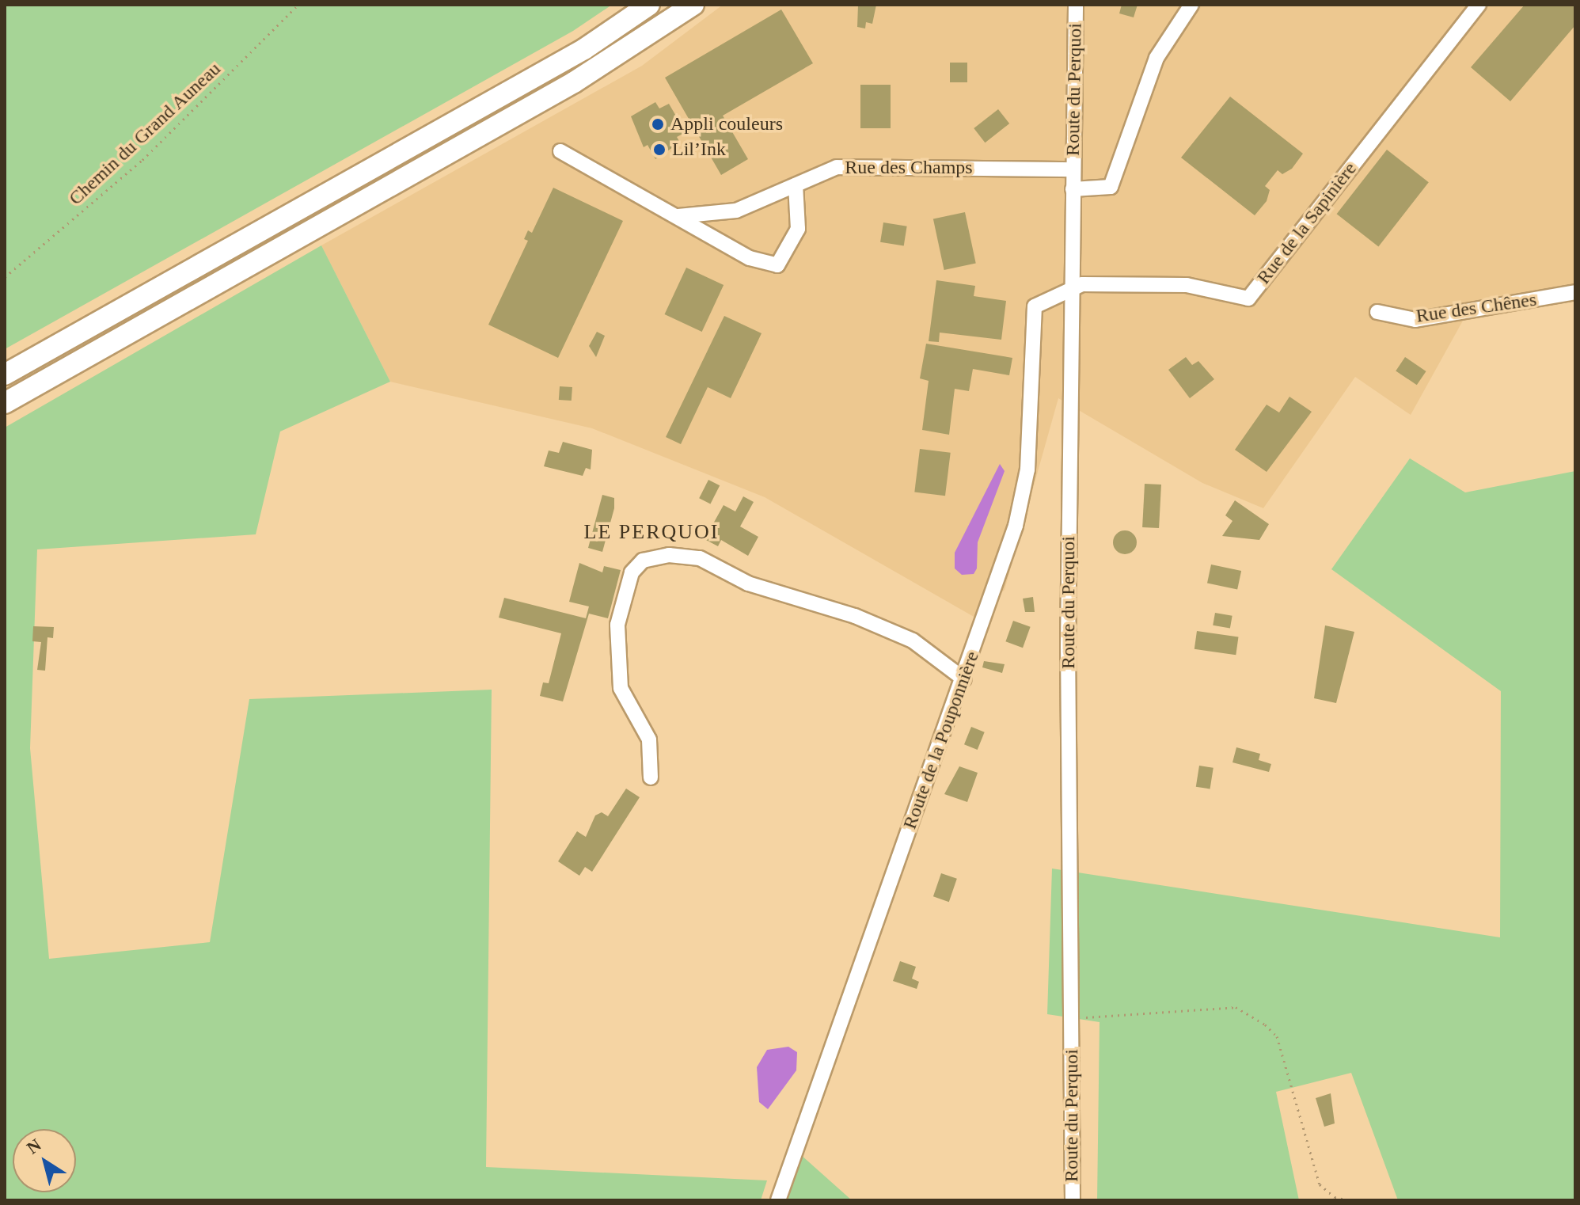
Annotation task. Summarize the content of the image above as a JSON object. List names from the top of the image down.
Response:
{
  "streets": {
    "street": [
      "Route du Perquoi",
      "Rue des Champs",
      "Rue de la Sapinière",
      "Rue des Chênes",
      "Route de la Pouponnière"
    ],
    "path": ["Chemin du Grand Auneau"]
  },
  "crossings": [
    ["Route du Perquoi", "Rue des Champs"],
    ["Route du Perquoi", "Rue de la Sapinière"],
    ["Route du Perquoi", "Route de la Pouponnière"],
    ["Rue de la Sapinière", "Route de la Pouponnière"]
  ],
  "districts": ["LE PERQUOI"],
  "places": ["Appli couleurs", "Lil’Ink"],
  "north": "top left"
}
